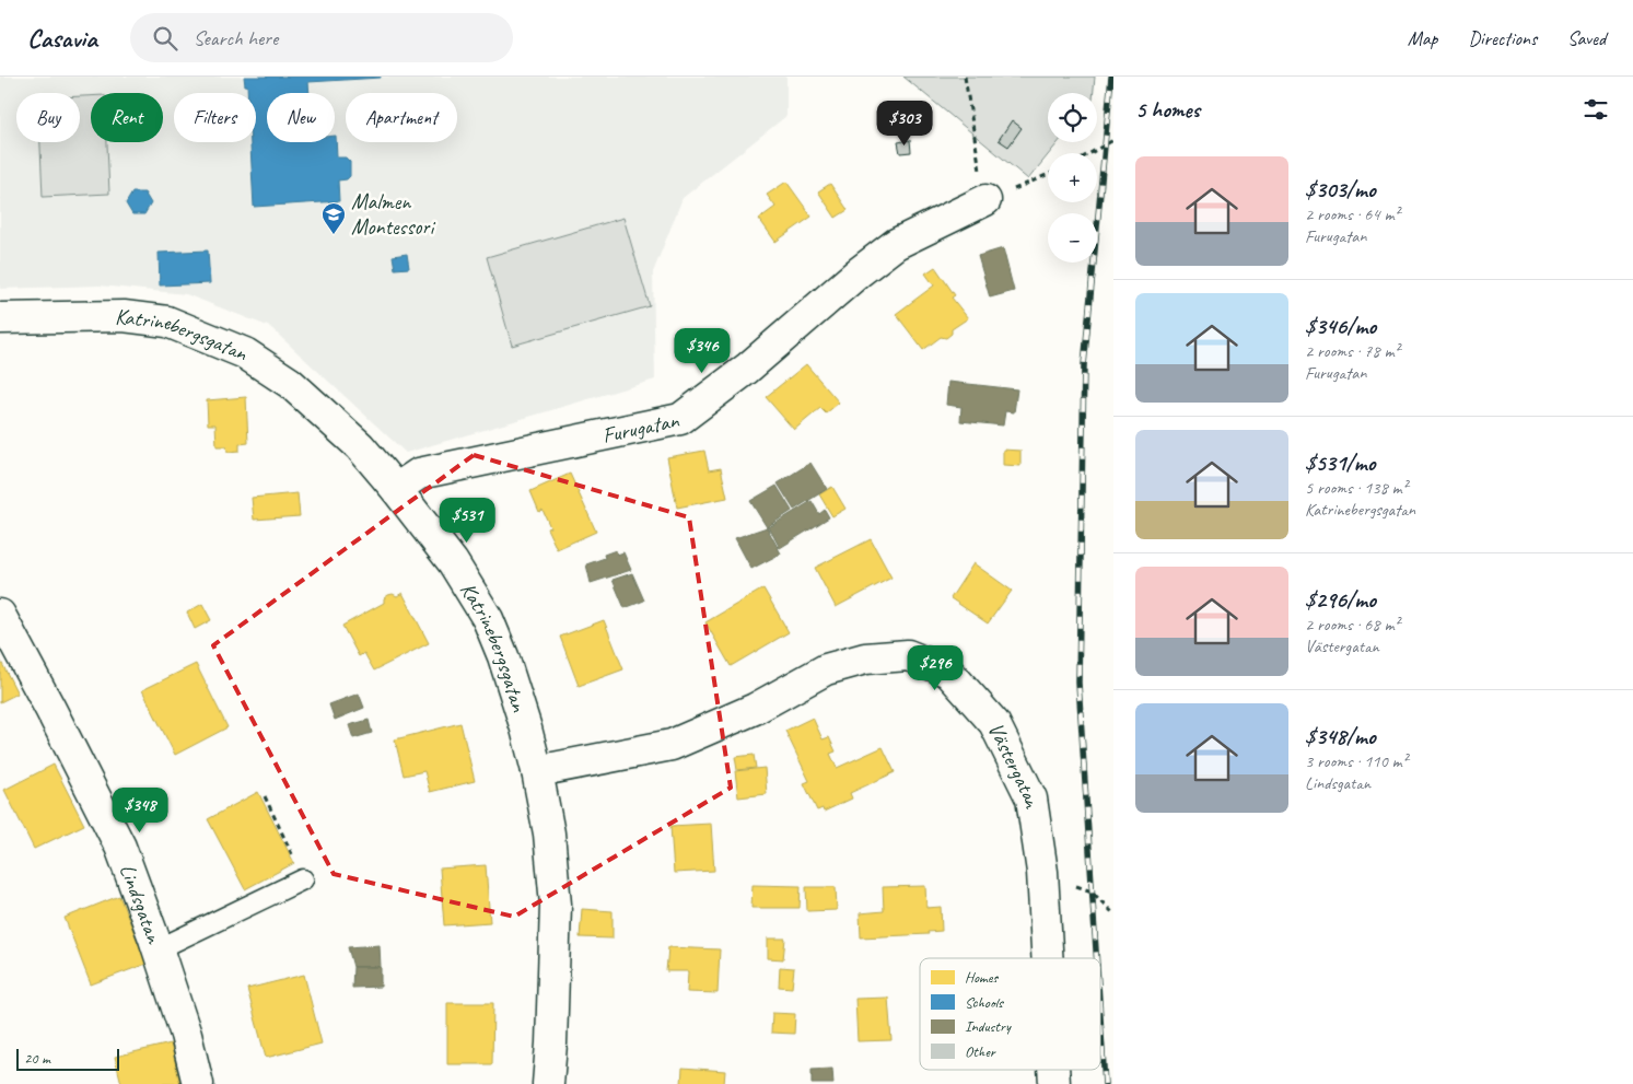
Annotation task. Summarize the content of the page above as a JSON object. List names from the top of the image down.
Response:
{
  "streets": {
    "street": [
      "Katrinebergsgatan",
      "Furugatan",
      "Västergatan",
      "Lindsgatan"
    ]
  },
  "crossings": [
    ["Katrinebergsgatan", "Furugatan"],
    ["Katrinebergsgatan", "Västergatan"]
  ],
  "places": {
    "school or university": ["Malmen Montessori"]
  },
  "legend": [
    "Homes",
    "Schools",
    "Industry",
    "Other"
  ],
  "scale_bar": "20 m",
  "page": {
    "header": "Casavia",
    "search": "Search here",
    "nav": ["Map", "Directions", "Saved"],
    "heading": "5 homes",
    "map_buttons": ["+", "−"],
    "chip": [
      "Buy",
      "Rent",
      "Filters",
      "New",
      "Apartment"
    ],
    "price": [
      "$303",
      "$346",
      "$531",
      "$296",
      "$348"
    ],
    "list": [
      {
        "name": "$303/mo",
        "note": "2 rooms · 64 m² · Furugatan"
      },
      {
        "name": "$346/mo",
        "note": "2 rooms · 78 m² · Furugatan"
      },
      {
        "name": "$531/mo",
        "note": "5 rooms · 138 m² · Katrinebergsgatan"
      },
      {
        "name": "$296/mo",
        "note": "2 rooms · 68 m² · Västergatan"
      },
      {
        "name": "$348/mo",
        "note": "3 rooms · 110 m² · Lindsgatan"
      }
    ],
    "scale": "20 m"
  }
}
